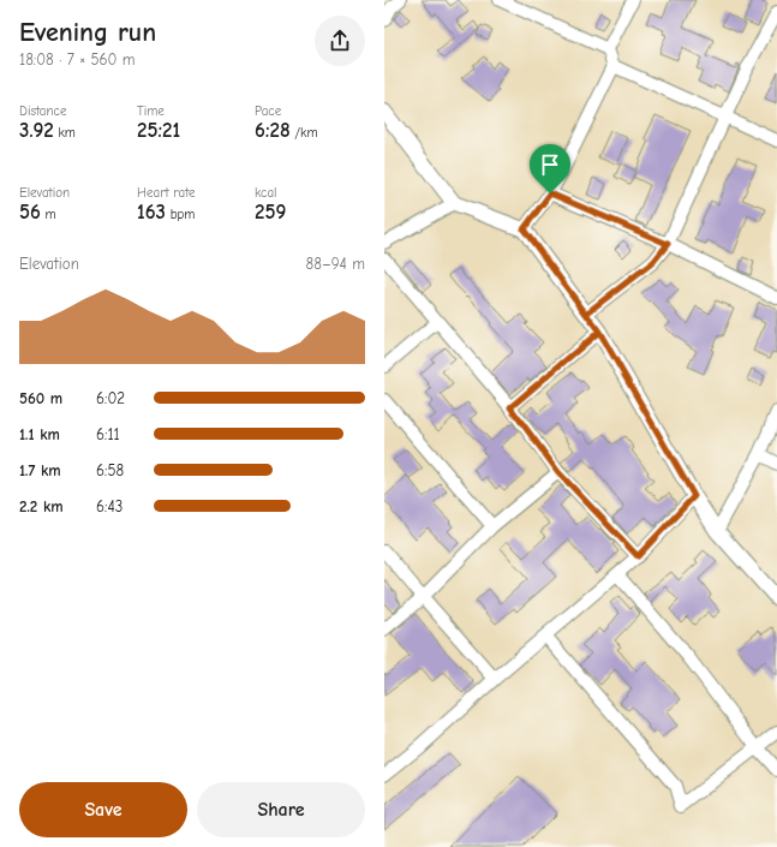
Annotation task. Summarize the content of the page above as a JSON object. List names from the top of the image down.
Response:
{
  "page": {
    "heading": ["Evening run", "18:08 · 7 × 560 m"],
    "stats": [
      ["Distance", "3.92 km"],
      ["Time", "25:21"],
      ["Pace", "6:28 /km"],
      ["Elevation", "56 m"],
      ["Heart rate", "163 bpm"],
      ["kcal", "259"]
    ],
    "chart": ["Elevation", "88–94 m"],
    "list": [
      {
        "name": "560 m",
        "note": "6:02"
      },
      {
        "name": "1.1 km",
        "note": "6:11"
      },
      {
        "name": "1.7 km",
        "note": "6:58"
      },
      {
        "name": "2.2 km",
        "note": "6:43"
      }
    ],
    "buttons": ["Save", "Share"]
  }
}
